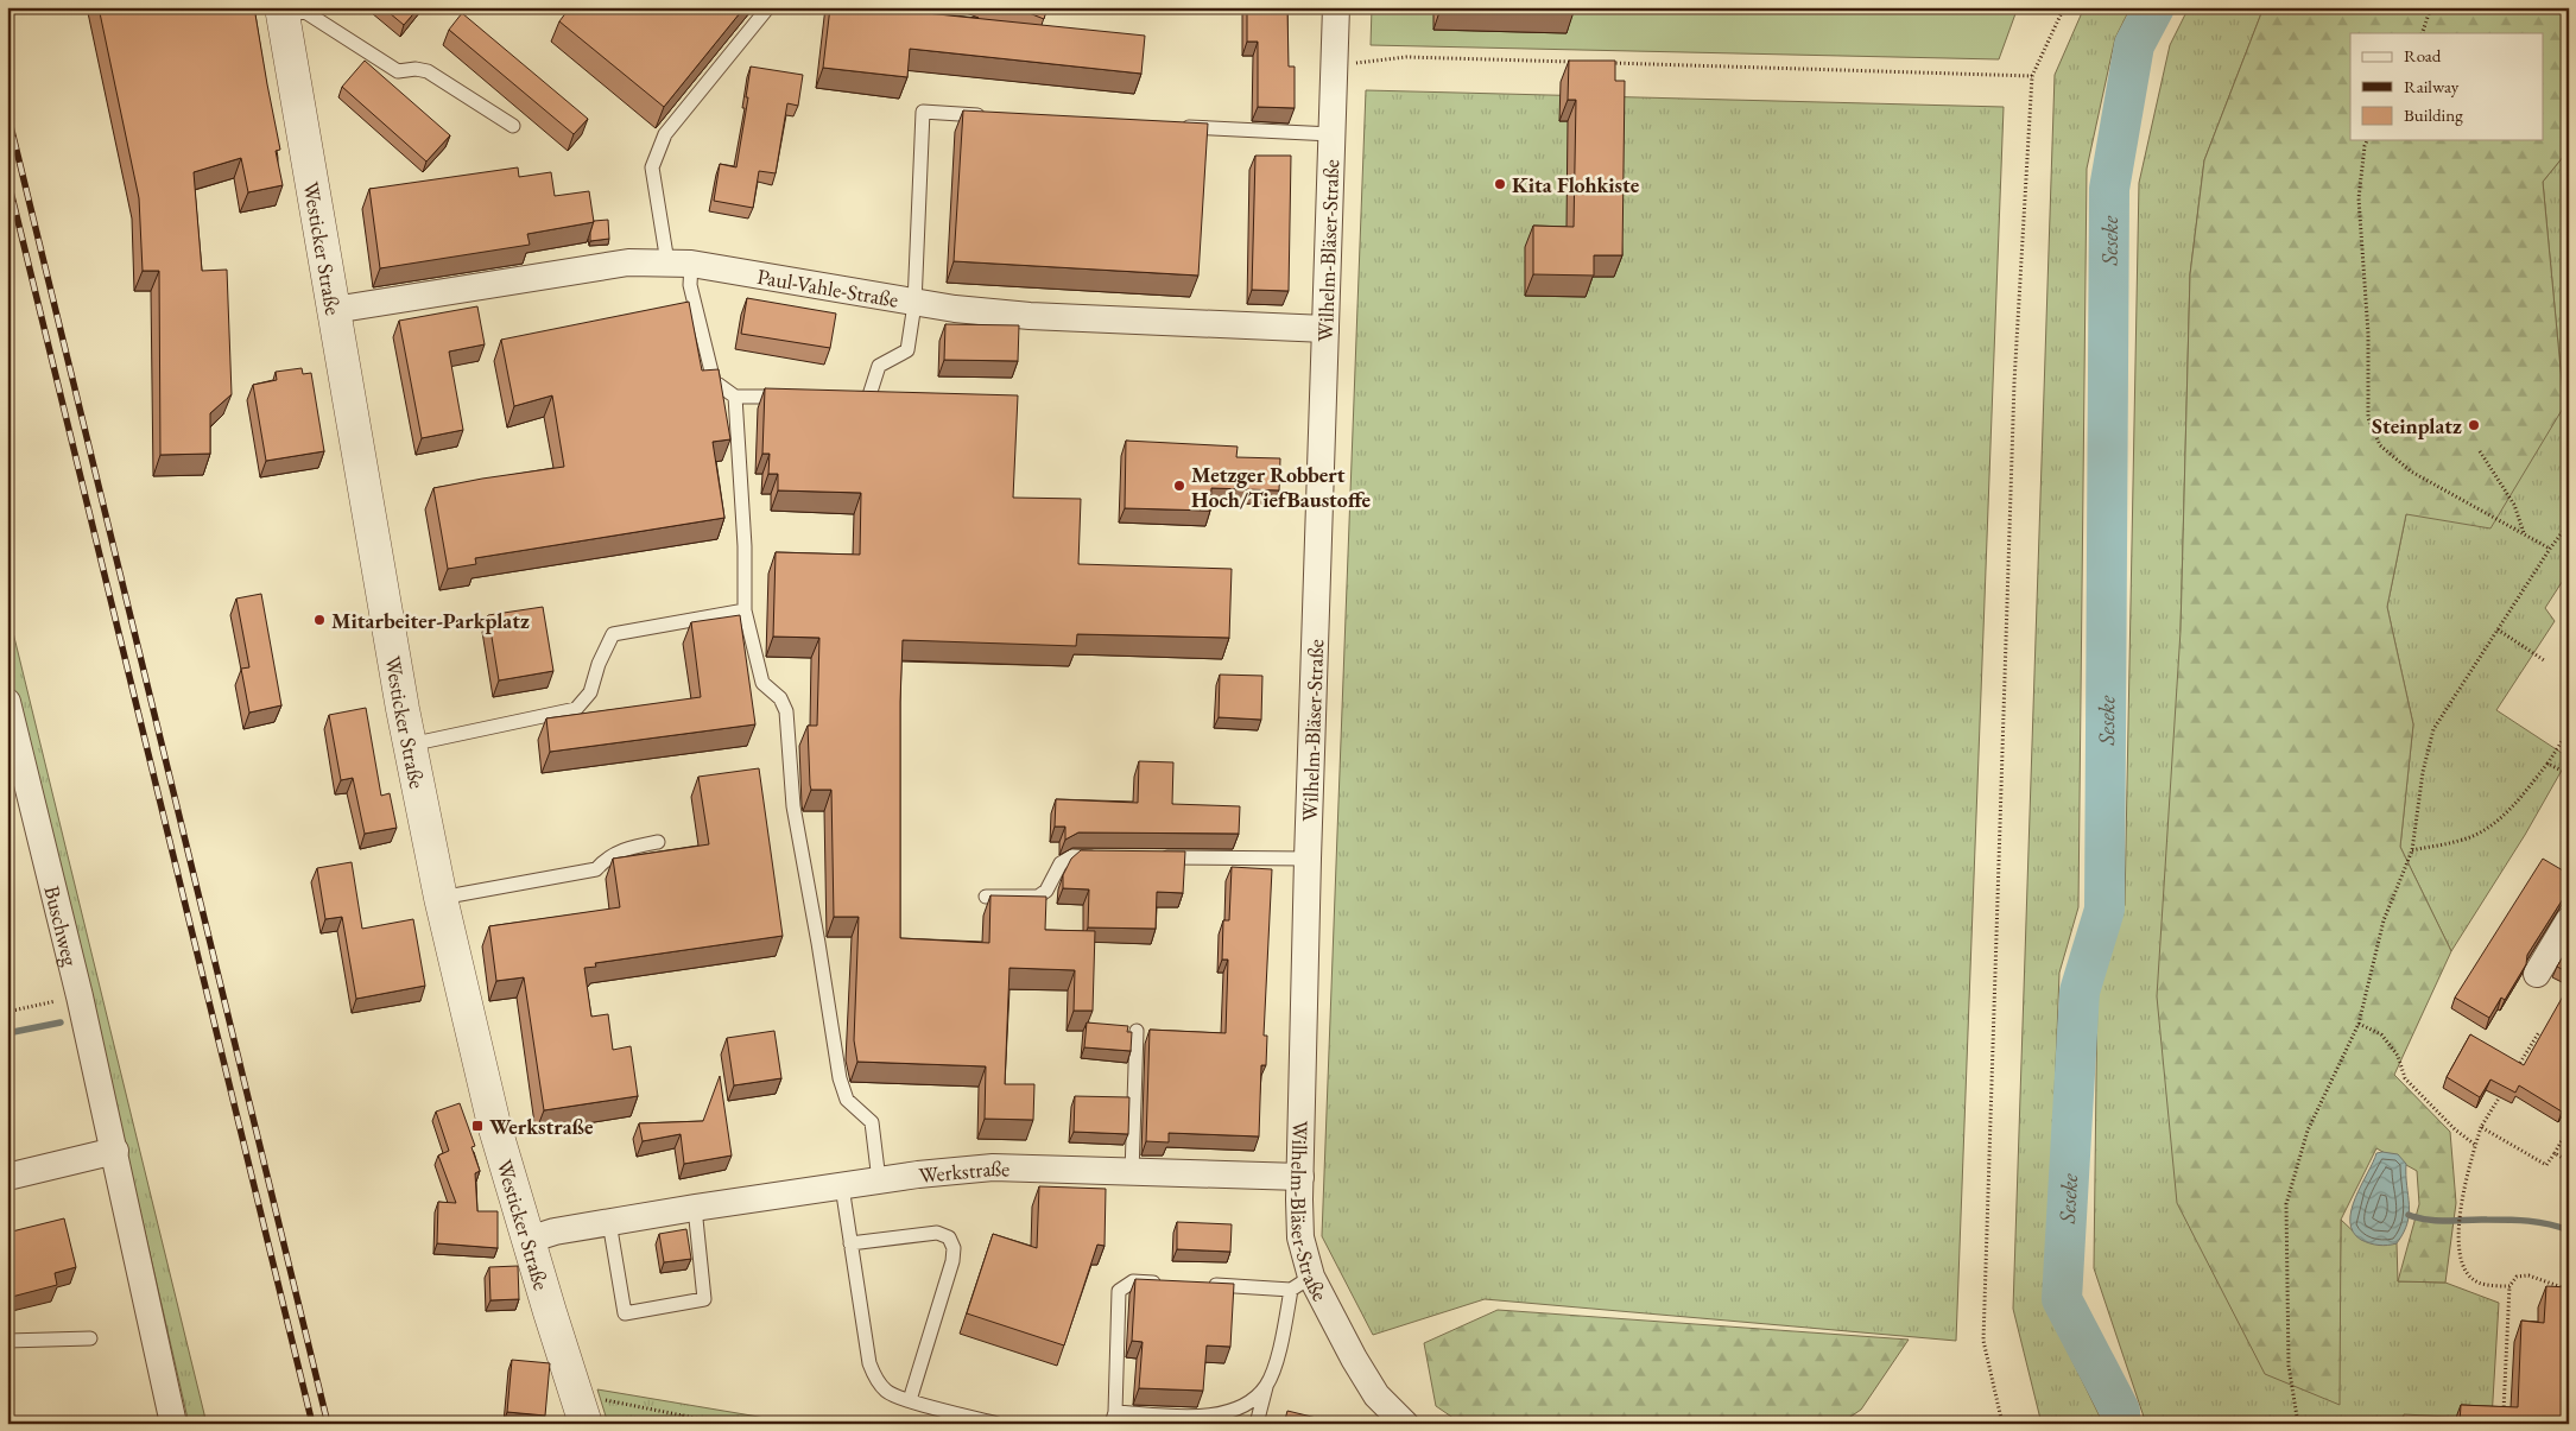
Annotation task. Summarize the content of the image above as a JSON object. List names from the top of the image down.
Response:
{
  "streets": {
    "street": [
      "Westicker Straße",
      "Wilhelm-Bläser-Straße",
      "Paul-Vahle-Straße",
      "Buschweg",
      "Werkstraße"
    ]
  },
  "crossings": [
    ["Westicker Straße", "Paul-Vahle-Straße"],
    ["Westicker Straße", "Werkstraße"],
    ["Wilhelm-Bläser-Straße", "Paul-Vahle-Straße"],
    ["Wilhelm-Bläser-Straße", "Werkstraße"]
  ],
  "water": ["Seseke"],
  "places": {
    "other": [
      "Kita Flohkiste",
      "Steinplatz",
      "Metzger Robbert Hoch/TiefBaustoffe",
      "Mitarbeiter-Parkplatz"
    ],
    "transit": ["Werkstraße"]
  },
  "legend": ["Road", "Railway", "Building"]
}
